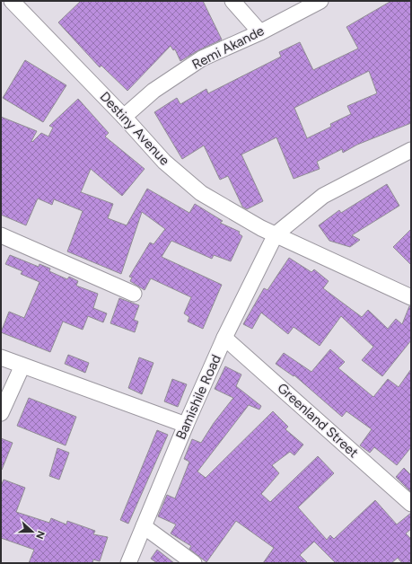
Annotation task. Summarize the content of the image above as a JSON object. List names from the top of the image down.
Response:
{
  "streets": {
    "street": [
      "Remi Akande",
      "Destiny Avenue",
      "Bamishile Road",
      "Greenland Street"
    ]
  },
  "crossings": [
    ["Remi Akande", "Destiny Avenue"],
    ["Destiny Avenue", "Bamishile Road"],
    ["Bamishile Road", "Greenland Street"]
  ],
  "north": "right"
}
